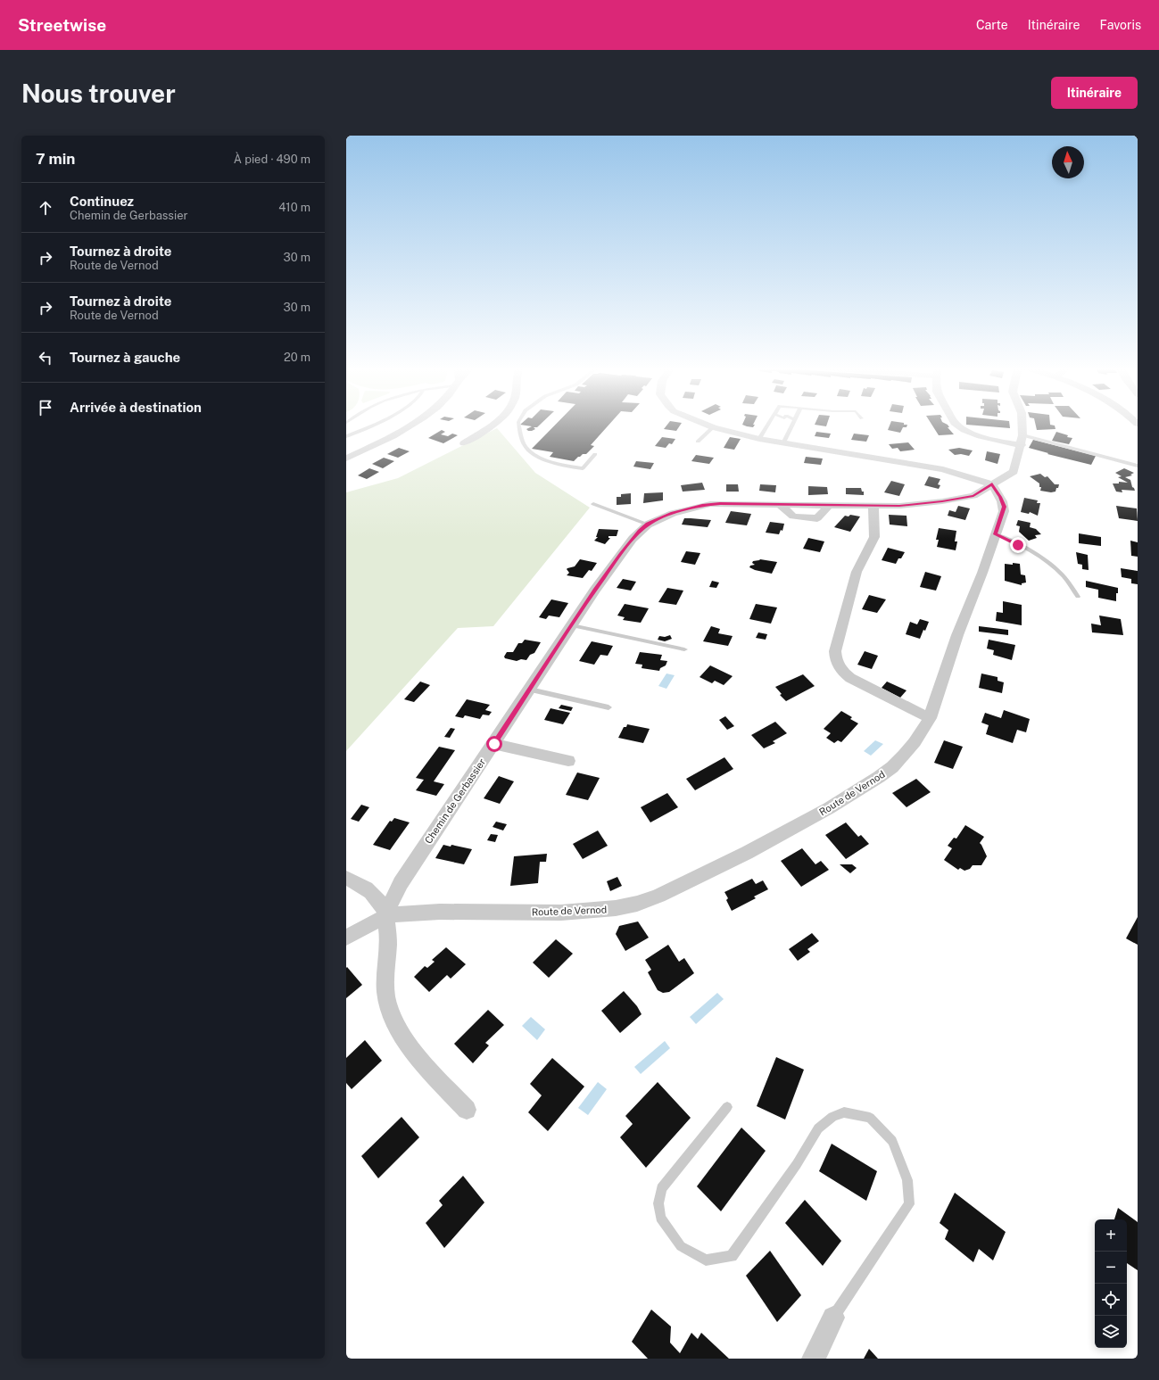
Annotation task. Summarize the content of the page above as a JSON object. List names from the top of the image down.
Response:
{
  "streets": {
    "street": ["Route de Vernod", "Chemin de Gerbassier"]
  },
  "crossings": [
    ["Route de Vernod", "Chemin de Gerbassier"]
  ],
  "north": "top",
  "page": {
    "header": "Streetwise",
    "nav": ["Carte", "Itinéraire", "Favoris"],
    "buttons": "Itinéraire",
    "title": "Nous trouver",
    "heading": ["7 min", "À pied · 490 m"],
    "list": [
      ["Continuez", "Chemin de Gerbassier", "410 m"],
      ["Tournez à droite", "Route de Vernod", "30 m"],
      ["Tournez à droite", "Route de Vernod", "30 m"],
      ["Tournez à gauche", "20 m"],
      "Arrivée à destination"
    ],
    "map_buttons": ["+", "−"]
  }
}
